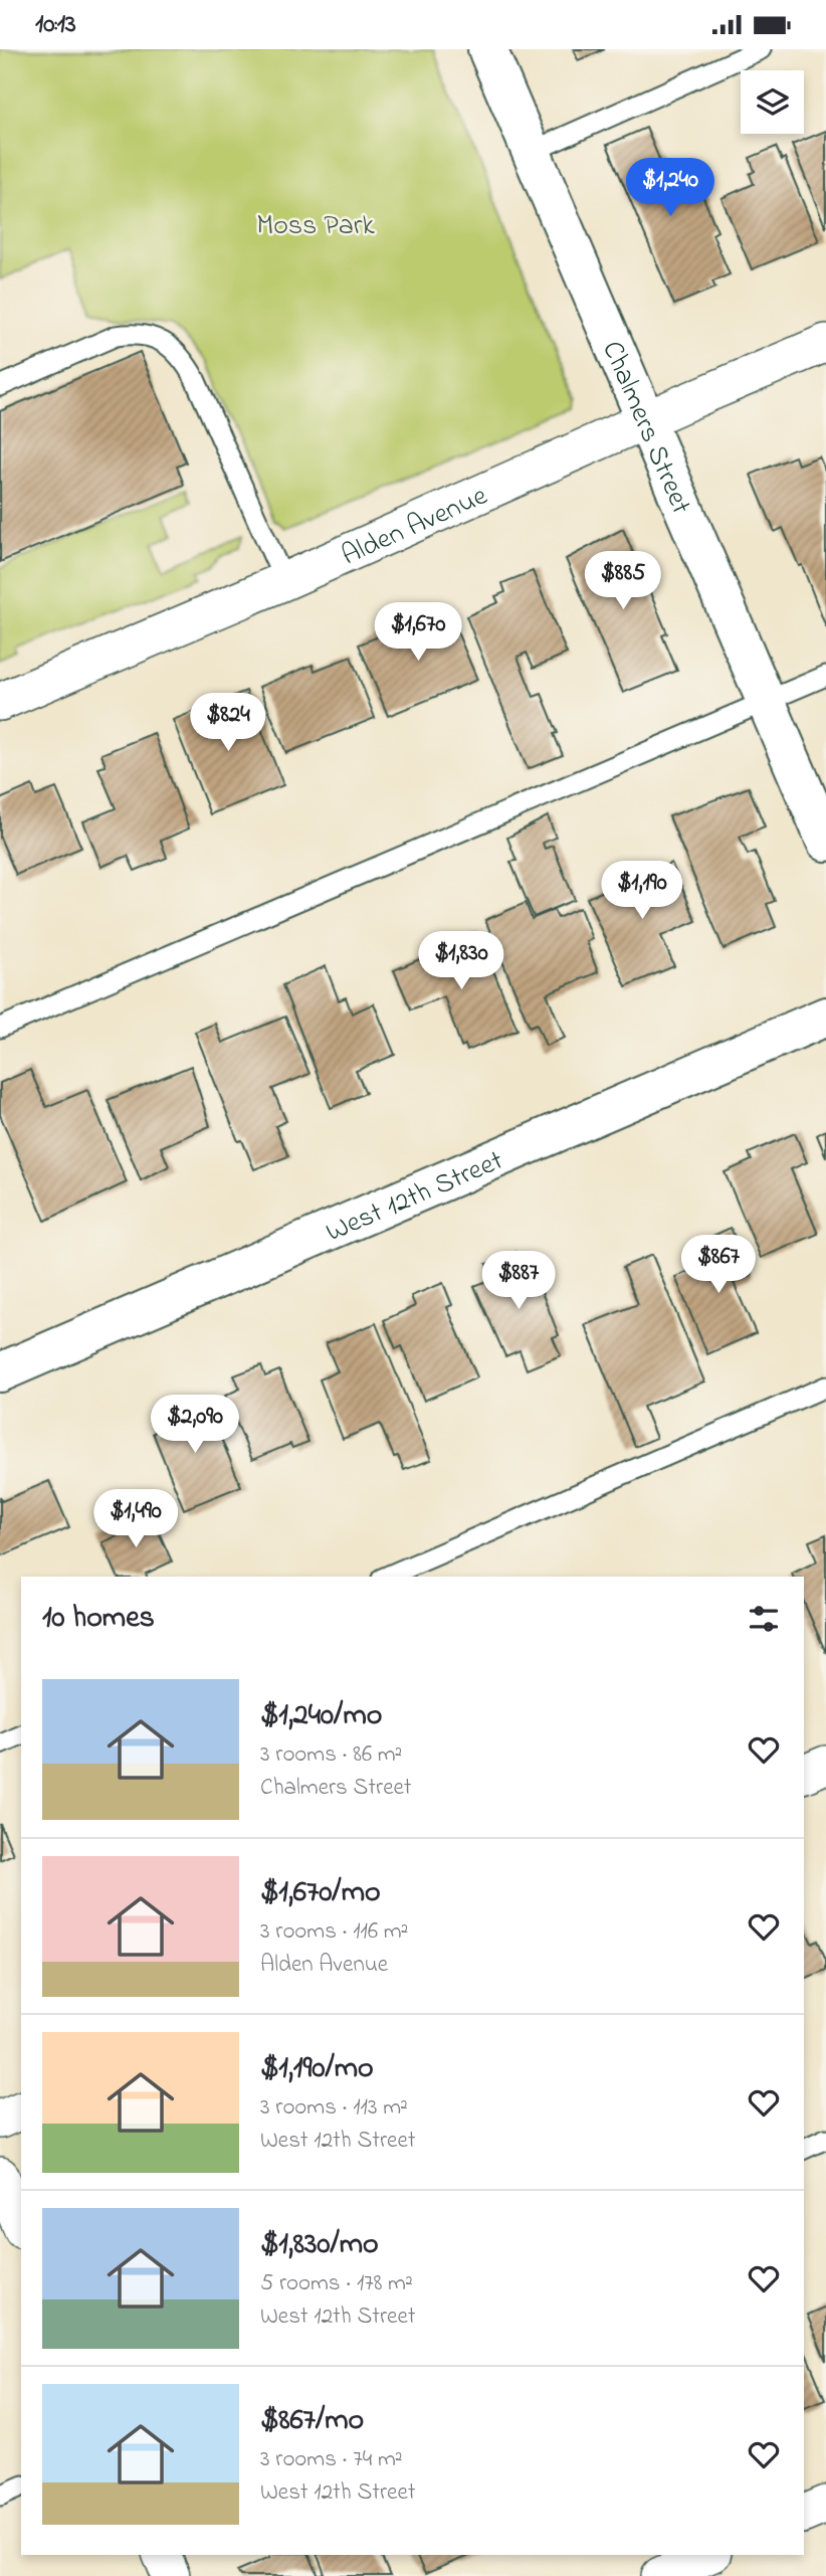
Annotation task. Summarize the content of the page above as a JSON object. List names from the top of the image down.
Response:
{
  "streets": {
    "street": ["Chalmers Street", "Alden Avenue", "West 12th Street"]
  },
  "crossings": [
    ["Chalmers Street", "Alden Avenue"]
  ],
  "parks": ["Moss Park"],
  "page": {
    "status": "10:13",
    "price": [
      "$1,240",
      "$885",
      "$1,670",
      "$824",
      "$1,190",
      "$1,830",
      "$867",
      "$887",
      "$2,090",
      "$1,490"
    ],
    "heading": "10 homes",
    "list": [
      {
        "name": "$1,240/mo",
        "note": "3 rooms · 86 m² · Chalmers Street"
      },
      {
        "name": "$1,670/mo",
        "note": "3 rooms · 116 m² · Alden Avenue"
      },
      {
        "name": "$1,190/mo",
        "note": "3 rooms · 113 m² · West 12th Street"
      },
      {
        "name": "$1,830/mo",
        "note": "5 rooms · 178 m² · West 12th Street"
      },
      {
        "name": "$867/mo",
        "note": "3 rooms · 74 m² · West 12th Street"
      }
    ]
  }
}
